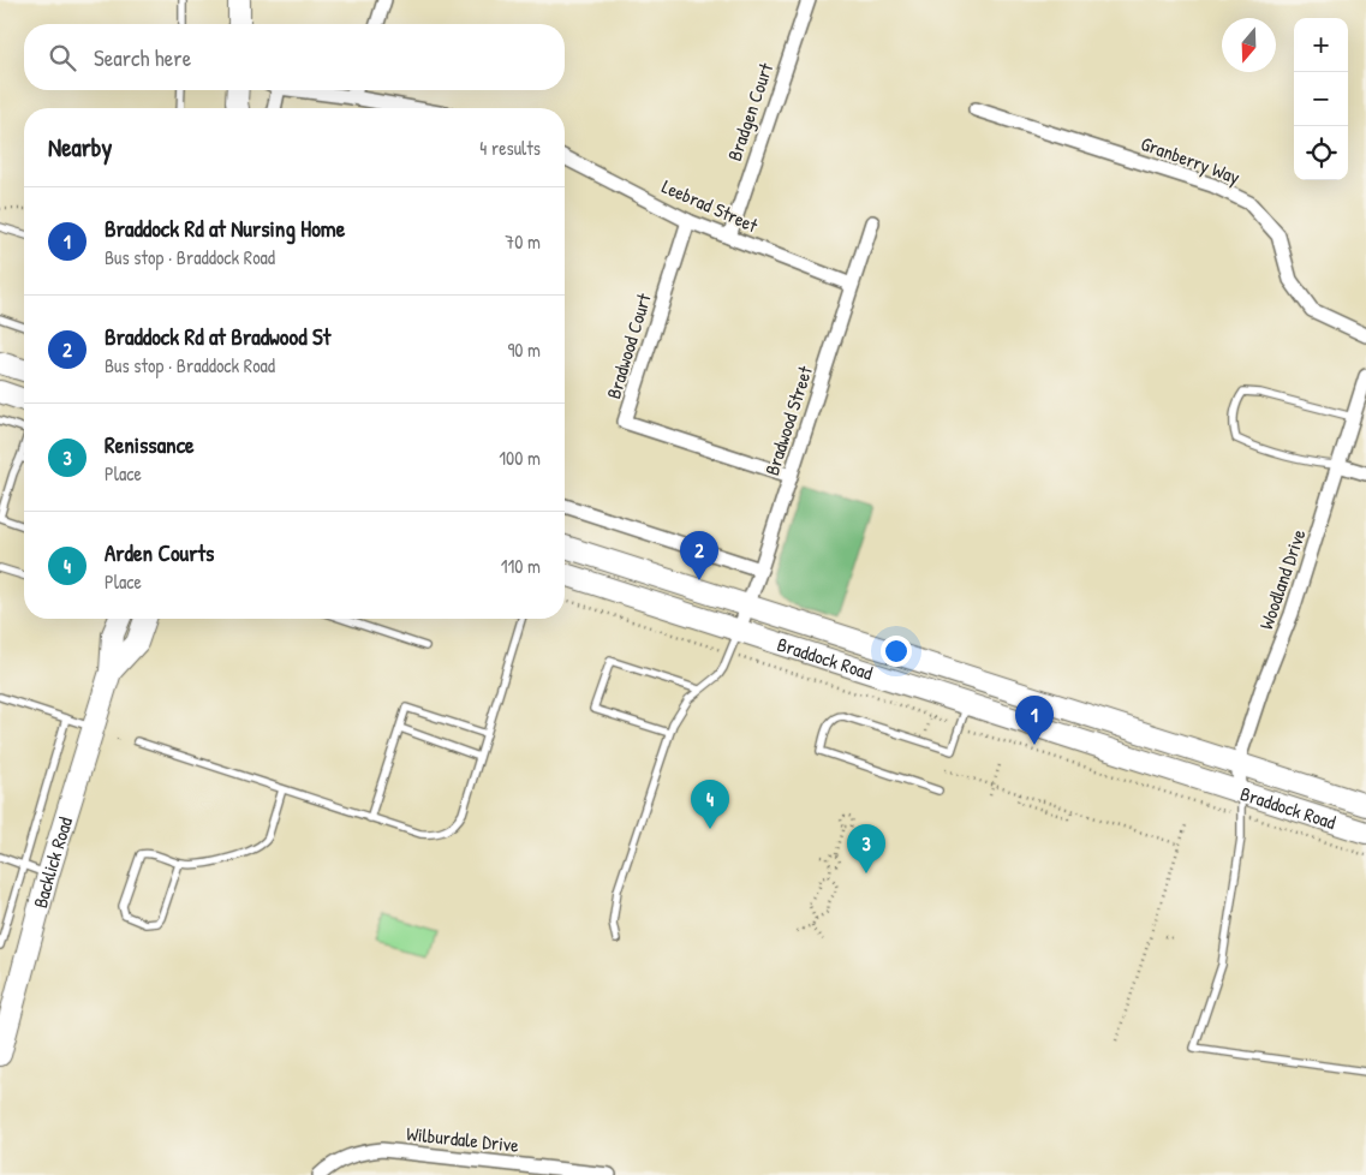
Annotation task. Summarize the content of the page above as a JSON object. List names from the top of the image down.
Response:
{
  "streets": {
    "main road": ["Braddock Road", "Backlick Road"],
    "street": [
      "Bradgen Court",
      "Granberry Way",
      "Leebrad Street",
      "Bradwood Court",
      "Bradwood Street",
      "Woodland Drive",
      "Wilburdale Drive"
    ]
  },
  "crossings": [
    ["Bradgen Court", "Leebrad Street"],
    ["Leebrad Street", "Bradwood Court"],
    ["Leebrad Street", "Bradwood Street"],
    ["Bradwood Court", "Bradwood Street"],
    ["Bradwood Street", "Braddock Road"],
    ["Woodland Drive", "Braddock Road"]
  ],
  "north": "bottom",
  "page": {
    "map_buttons": ["+", "−"],
    "search": "Search here",
    "heading": ["Nearby", "4 results"],
    "list": [
      {
        "mark": "1",
        "name": "Braddock Rd at Nursing Home",
        "note": "Bus stop · Braddock Road",
        "value": "70 m"
      },
      {
        "mark": "2",
        "name": "Braddock Rd at Bradwood St",
        "note": "Bus stop · Braddock Road",
        "value": "90 m"
      },
      {
        "mark": "3",
        "name": "Renissance",
        "note": "Place",
        "value": "100 m"
      },
      {
        "mark": "4",
        "name": "Arden Courts",
        "note": "Place",
        "value": "110 m"
      }
    ],
    "pins": [
      "2",
      "1",
      "4",
      "3"
    ]
  }
}
